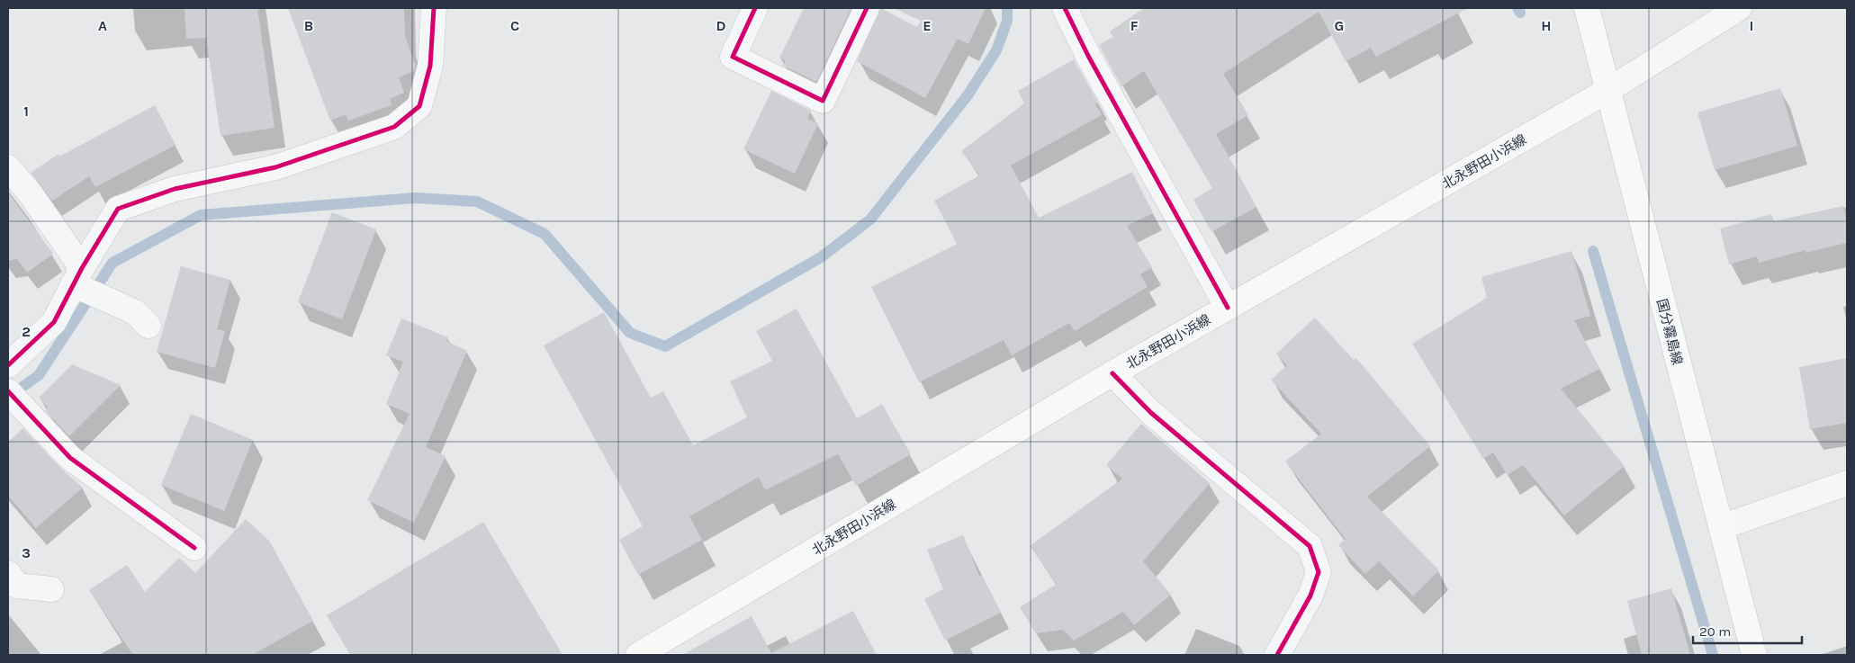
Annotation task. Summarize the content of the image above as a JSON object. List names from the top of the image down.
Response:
{
  "streets": {
    "main road": ["北永野田小浜線", "国分霧島線"]
  },
  "crossings": [
    ["北永野田小浜線", "国分霧島線"]
  ],
  "scale_bar": "20 m",
  "grid": {
    "columns": [
      "A",
      "B",
      "C",
      "D",
      "E",
      "F",
      "G",
      "H",
      "I"
    ],
    "rows": ["1", "2", "3"]
  }
}
